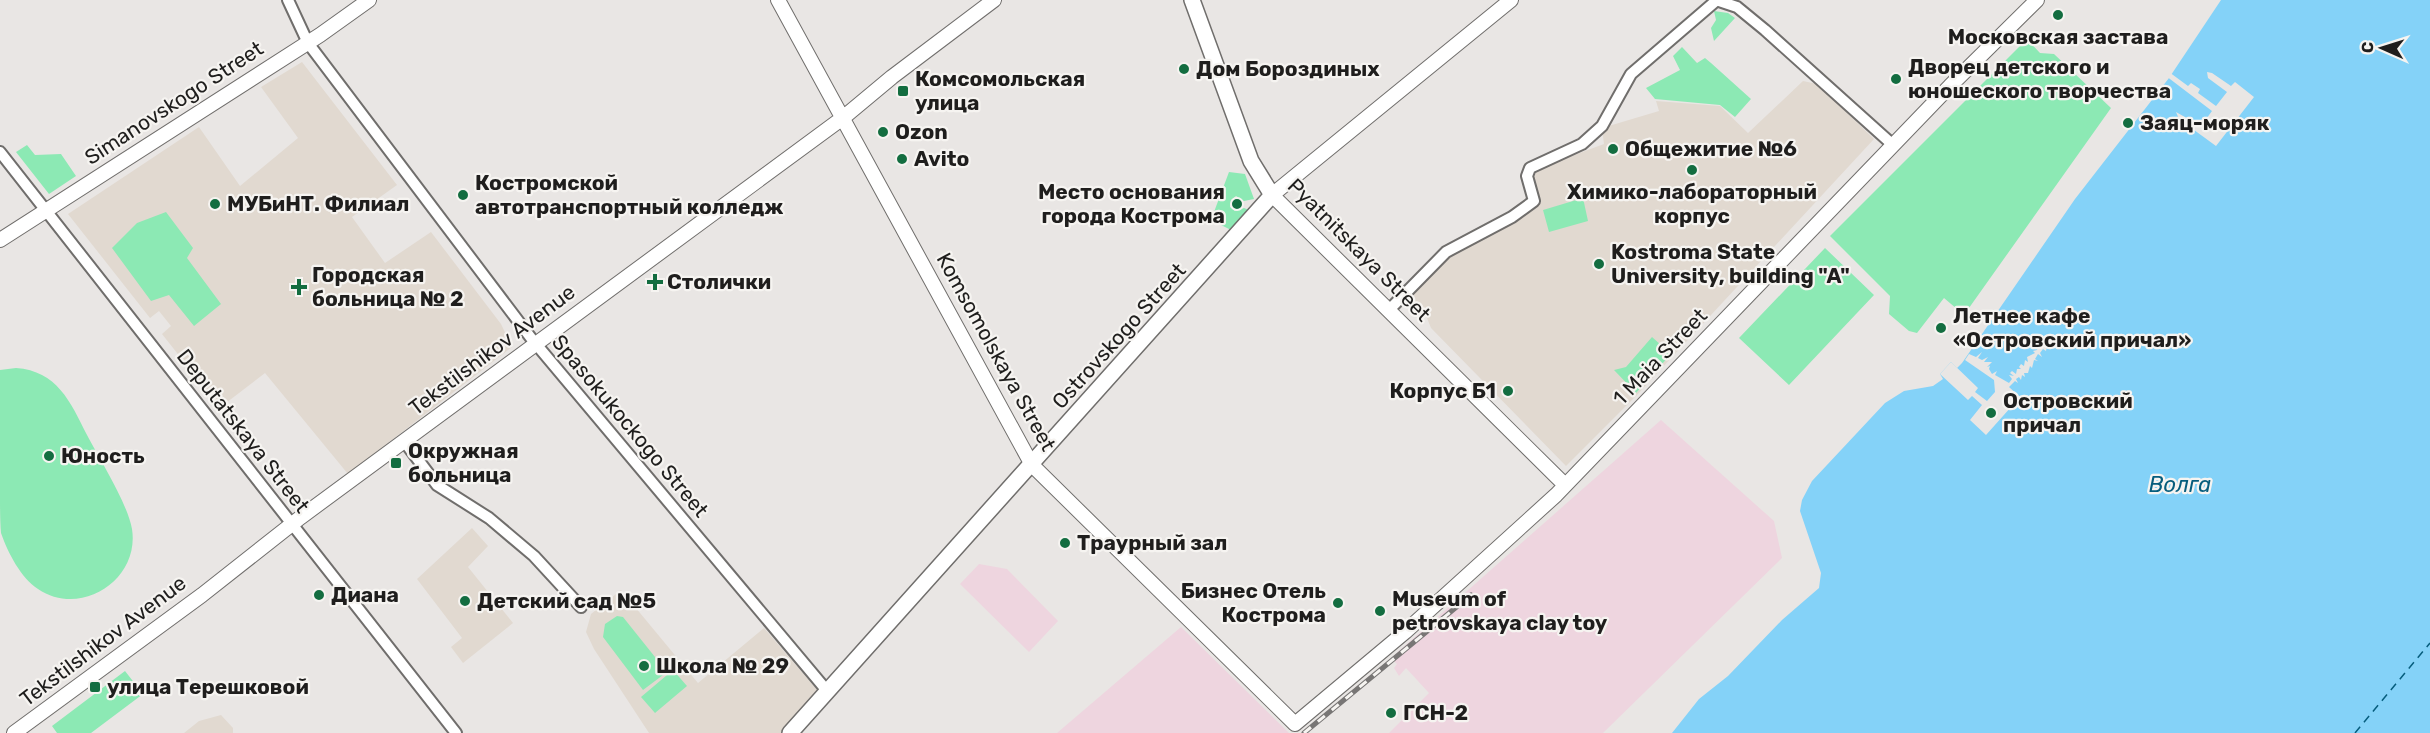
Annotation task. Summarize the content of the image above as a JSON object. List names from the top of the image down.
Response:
{
  "streets": {
    "main road": ["Pyatnitskaya Street", "Ostrovskogo Street"],
    "street": [
      "Simanovskogo Street",
      "Tekstilshikov Avenue",
      "Komsomolskaya Street",
      "1 Maia Street",
      "Spasokukoсkogo Street",
      "Deputatskaya Street"
    ]
  },
  "crossings": [
    ["Simanovskogo Street", "Spasokukoсkogo Street"],
    ["Simanovskogo Street", "Deputatskaya Street"],
    ["Pyatnitskaya Street", "Ostrovskogo Street"],
    ["Pyatnitskaya Street", "1 Maia Street"],
    ["Ostrovskogo Street", "Komsomolskaya Street"],
    ["Ostrovskogo Street", "Spasokukoсkogo Street"],
    ["Tekstilshikov Avenue", "Komsomolskaya Street"],
    ["Tekstilshikov Avenue", "Spasokukoсkogo Street"],
    ["Tekstilshikov Avenue", "Deputatskaya Street"],
    ["Komsomolskaya Street", "1 Maia Street"]
  ],
  "water": ["Волга"],
  "places": {
    "other": [
      "Московская застава",
      "Дом Бороздиных",
      "Дворец детского и юношеского творчества",
      "Заяц-моряк",
      "Ozon",
      "Общежитие №6",
      "Avito",
      "Химико-лабораторный корпус",
      "Костромской автотранспортный колледж",
      "МУБиНТ. Филиал",
      "Место основания города Кострома",
      "Kostroma State University, building \"A\"",
      "Летнее кафе «Островский причал»",
      "Корпус Б1",
      "Островский причал",
      "Юность",
      "Траурный зал",
      "Диана",
      "Детский сад №5",
      "Бизнес Отель Кострома",
      "Museum of petrovskaya clay toy",
      "Школа № 29",
      "ГСН-2"
    ],
    "transit": ["Комсомольская улица", "Окружная больница", "улица Терешковой"],
    "health": ["Столички", "Городская больница № 2"]
  },
  "north": "left"
}
